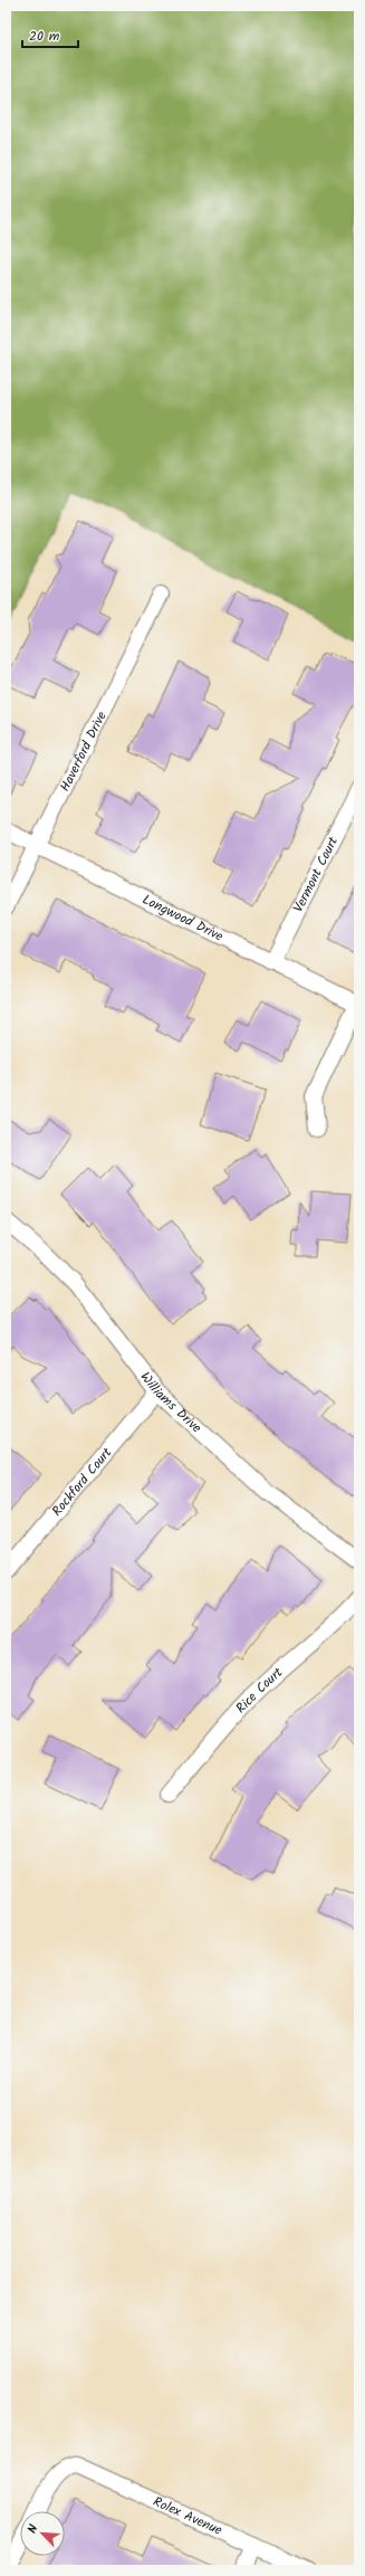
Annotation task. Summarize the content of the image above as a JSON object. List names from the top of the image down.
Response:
{
  "streets": {
    "street": [
      "Haverford Drive",
      "Vermont Court",
      "Longwood Drive",
      "Williams Drive",
      "Rockford Court",
      "Rice Court",
      "Rolex Avenue"
    ]
  },
  "crossings": [
    ["Haverford Drive", "Longwood Drive"],
    ["Vermont Court", "Longwood Drive"],
    ["Williams Drive", "Rockford Court"]
  ],
  "scale_bar": "20 m",
  "north": "top left"
}
